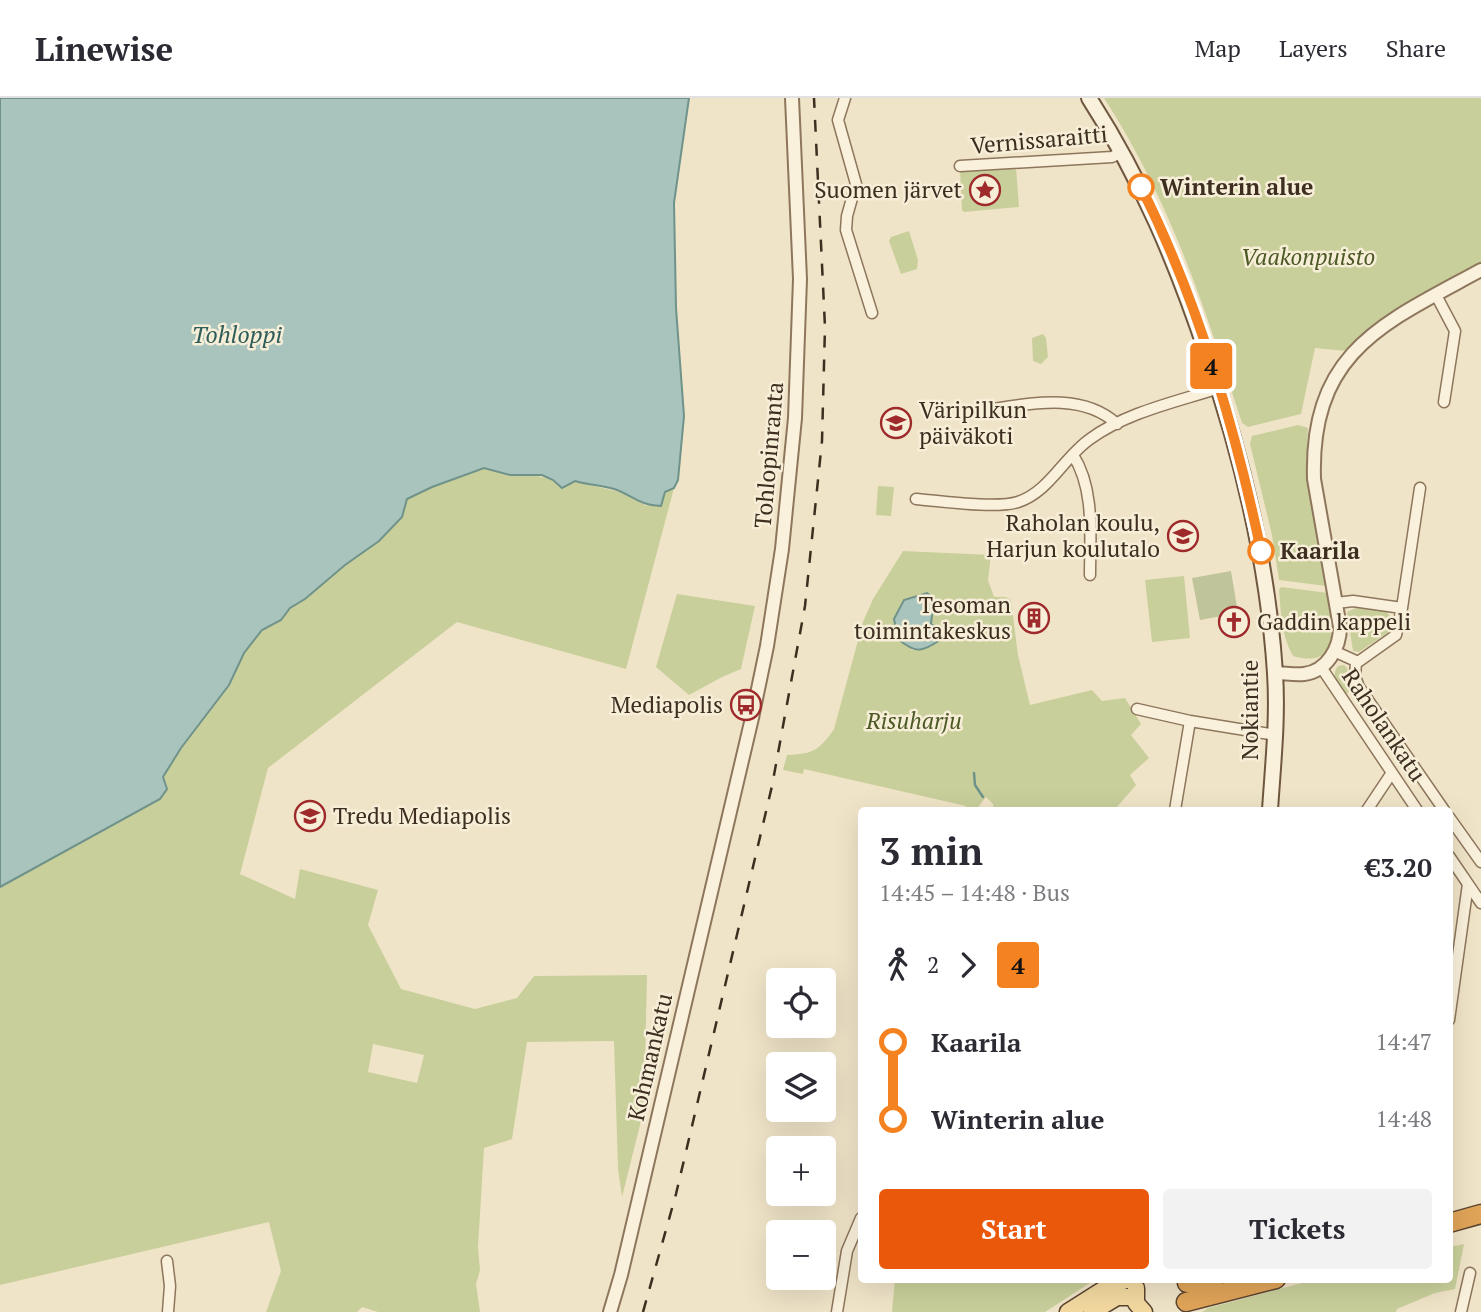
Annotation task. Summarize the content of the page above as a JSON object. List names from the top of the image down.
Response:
{
  "streets": {
    "main road": ["Nokiantie"],
    "street": [
      "Vernissaraitti",
      "Tohlopinranta",
      "Raholankatu",
      "Kohmankatu"
    ]
  },
  "crossings": [
    ["Vernissaraitti", "Nokiantie"],
    ["Tohlopinranta", "Kohmankatu"],
    ["Nokiantie", "Raholankatu"]
  ],
  "water": ["Tohloppi"],
  "parks": ["Vaakonpuisto", "Risuharju"],
  "places": {
    "other": ["Winterin alue", "Kaarila"],
    "place": ["Suomen järvet"],
    "school or university": ["Väripilkun päiväkoti", "Raholan koulu, Harjun koulutalo", "Tredu Mediapolis"],
    "building": ["Tesoman toimintakeskus"],
    "church": ["Gaddin kappeli"],
    "bus stop": ["Mediapolis"]
  },
  "lines": ["bus line 4"],
  "page": {
    "header": "Linewise",
    "nav": ["Map", "Layers", "Share"],
    "on_map": "4",
    "heading": ["3 min", "14:45 – 14:48 · Bus", "€3.20"],
    "legs": ["2", "4"],
    "map_buttons": ["+", "−"],
    "list": [
      {
        "name": "Kaarila",
        "value": "14:47"
      },
      {
        "name": "Winterin alue",
        "value": "14:48"
      }
    ],
    "buttons": ["Start", "Tickets"]
  }
}
